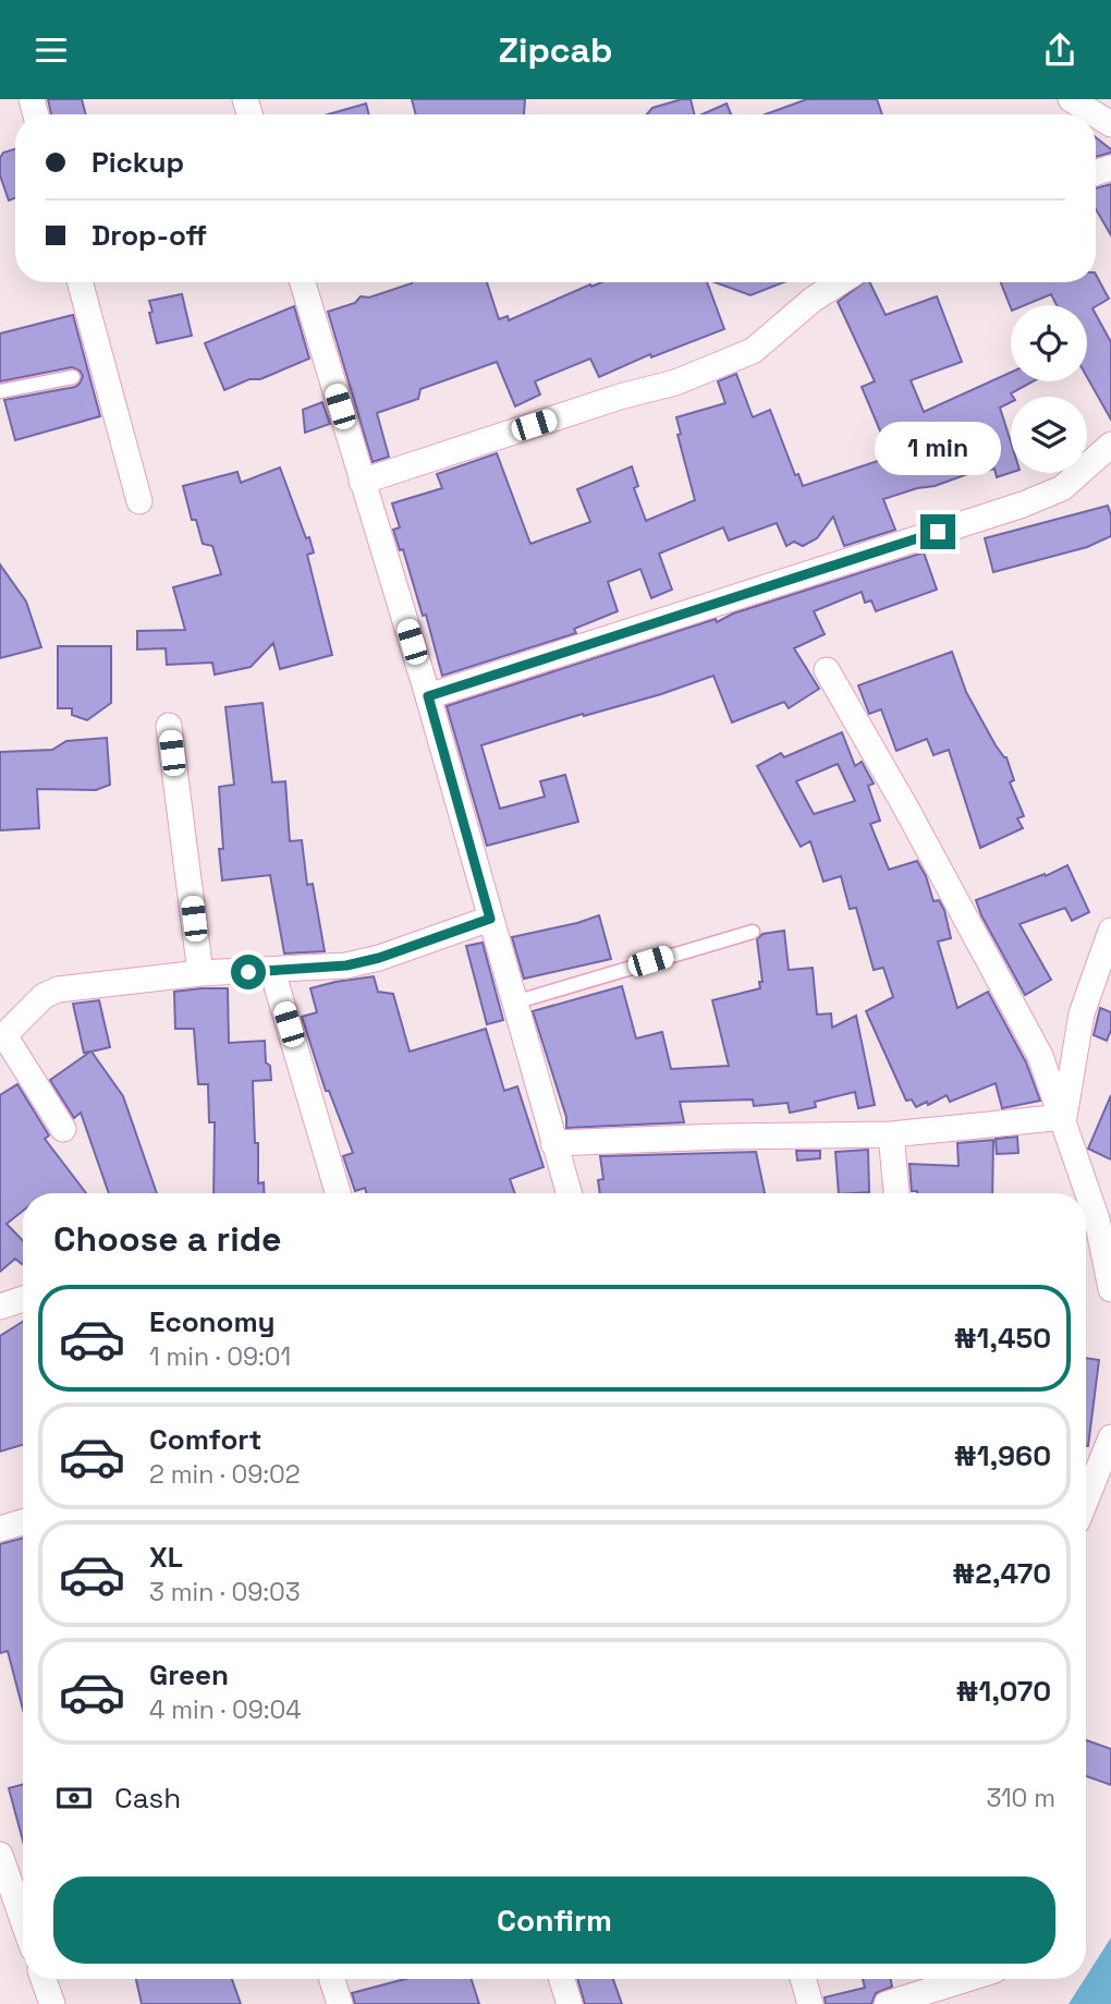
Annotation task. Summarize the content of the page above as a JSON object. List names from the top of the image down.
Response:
{
  "page": {
    "header": "Zipcab",
    "banner": ["Pickup", "Drop-off"],
    "bubble": "1 min",
    "heading": "Choose a ride",
    "list": [
      {
        "name": "Economy",
        "note": "1 min · 09:01",
        "value": "₦1,450"
      },
      {
        "name": "Comfort",
        "note": "2 min · 09:02",
        "value": "₦1,960"
      },
      {
        "name": "XL",
        "note": "3 min · 09:03",
        "value": "₦2,470"
      },
      {
        "name": "Green",
        "note": "4 min · 09:04",
        "value": "₦1,070"
      }
    ],
    "pay": ["Cash", "310 m"],
    "buttons": "Confirm"
  }
}
